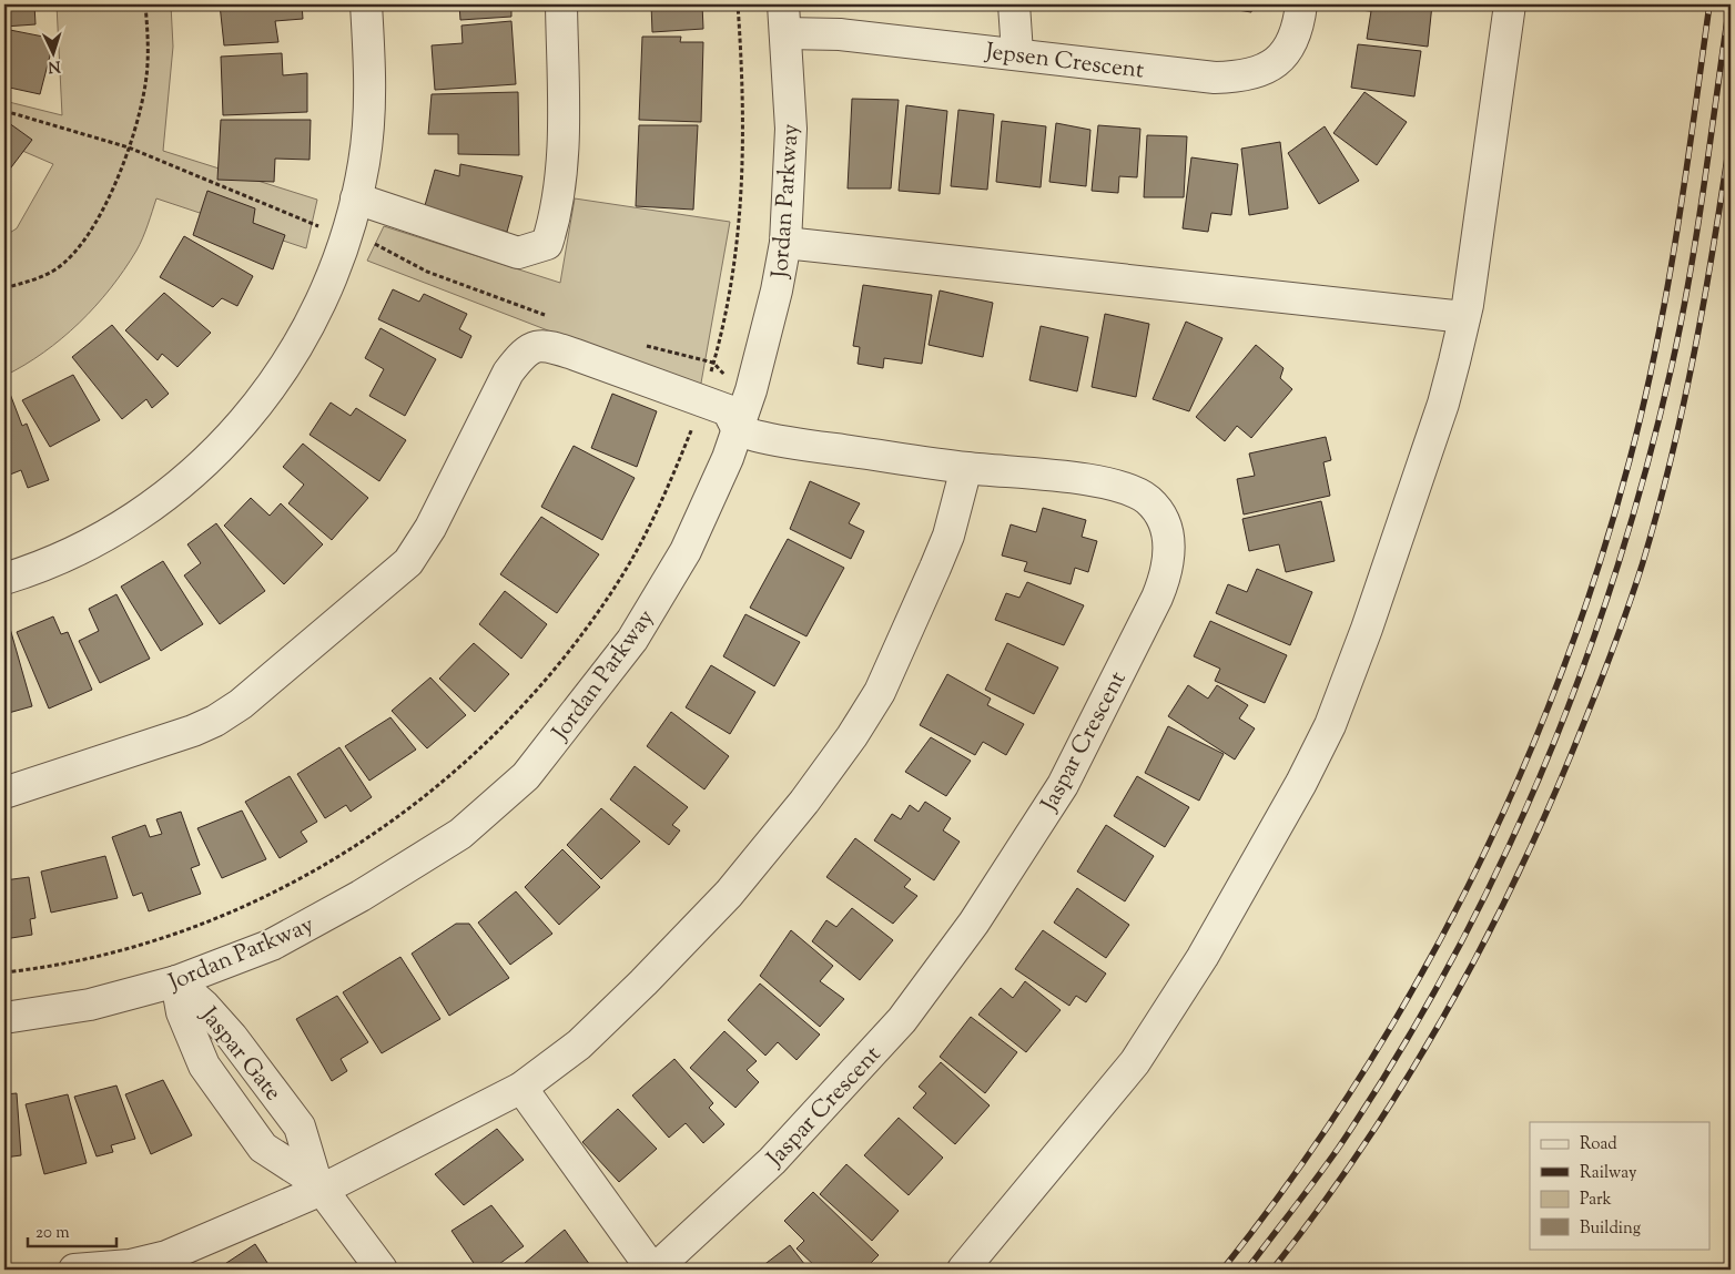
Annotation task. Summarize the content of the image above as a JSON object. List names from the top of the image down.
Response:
{
  "streets": {
    "street": [
      "Jepsen Crescent",
      "Jordan Parkway",
      "Jaspar Crescent",
      "Jaspar Gate"
    ]
  },
  "crossings": [
    ["Jepsen Crescent", "Jordan Parkway"],
    ["Jordan Parkway", "Jaspar Crescent"],
    ["Jordan Parkway", "Jaspar Gate"]
  ],
  "legend": [
    "Road",
    "Railway",
    "Park",
    "Building"
  ],
  "scale_bar": "20 m",
  "north": "bottom"
}
